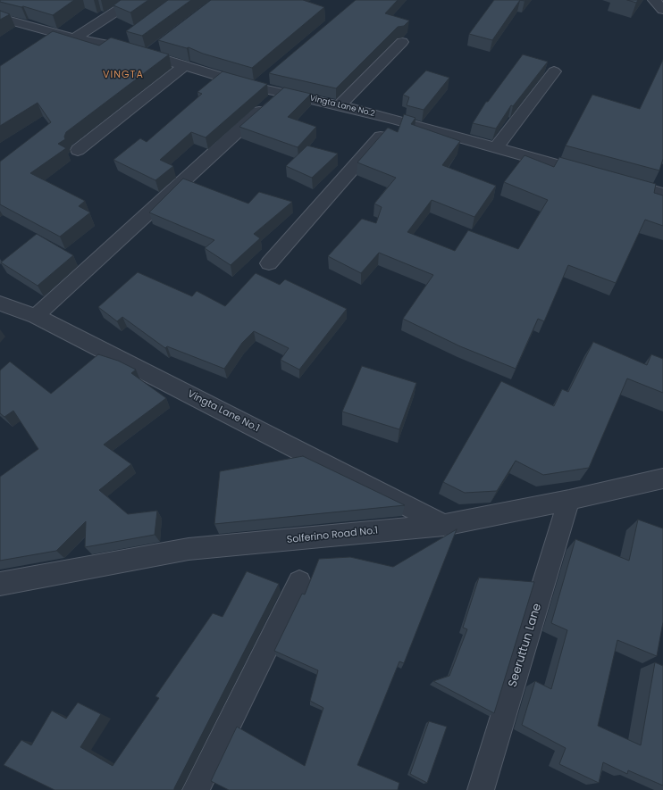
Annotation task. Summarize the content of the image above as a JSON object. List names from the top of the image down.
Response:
{
  "streets": {
    "street": [
      "Vingta Lane No.2",
      "Vingta Lane No.1",
      "Solferino Road No.1",
      "Seeruttun Lane"
    ]
  },
  "crossings": [
    ["Vingta Lane No.1", "Solferino Road No.1"],
    ["Solferino Road No.1", "Seeruttun Lane"]
  ],
  "districts": ["VINGTA"]
}
